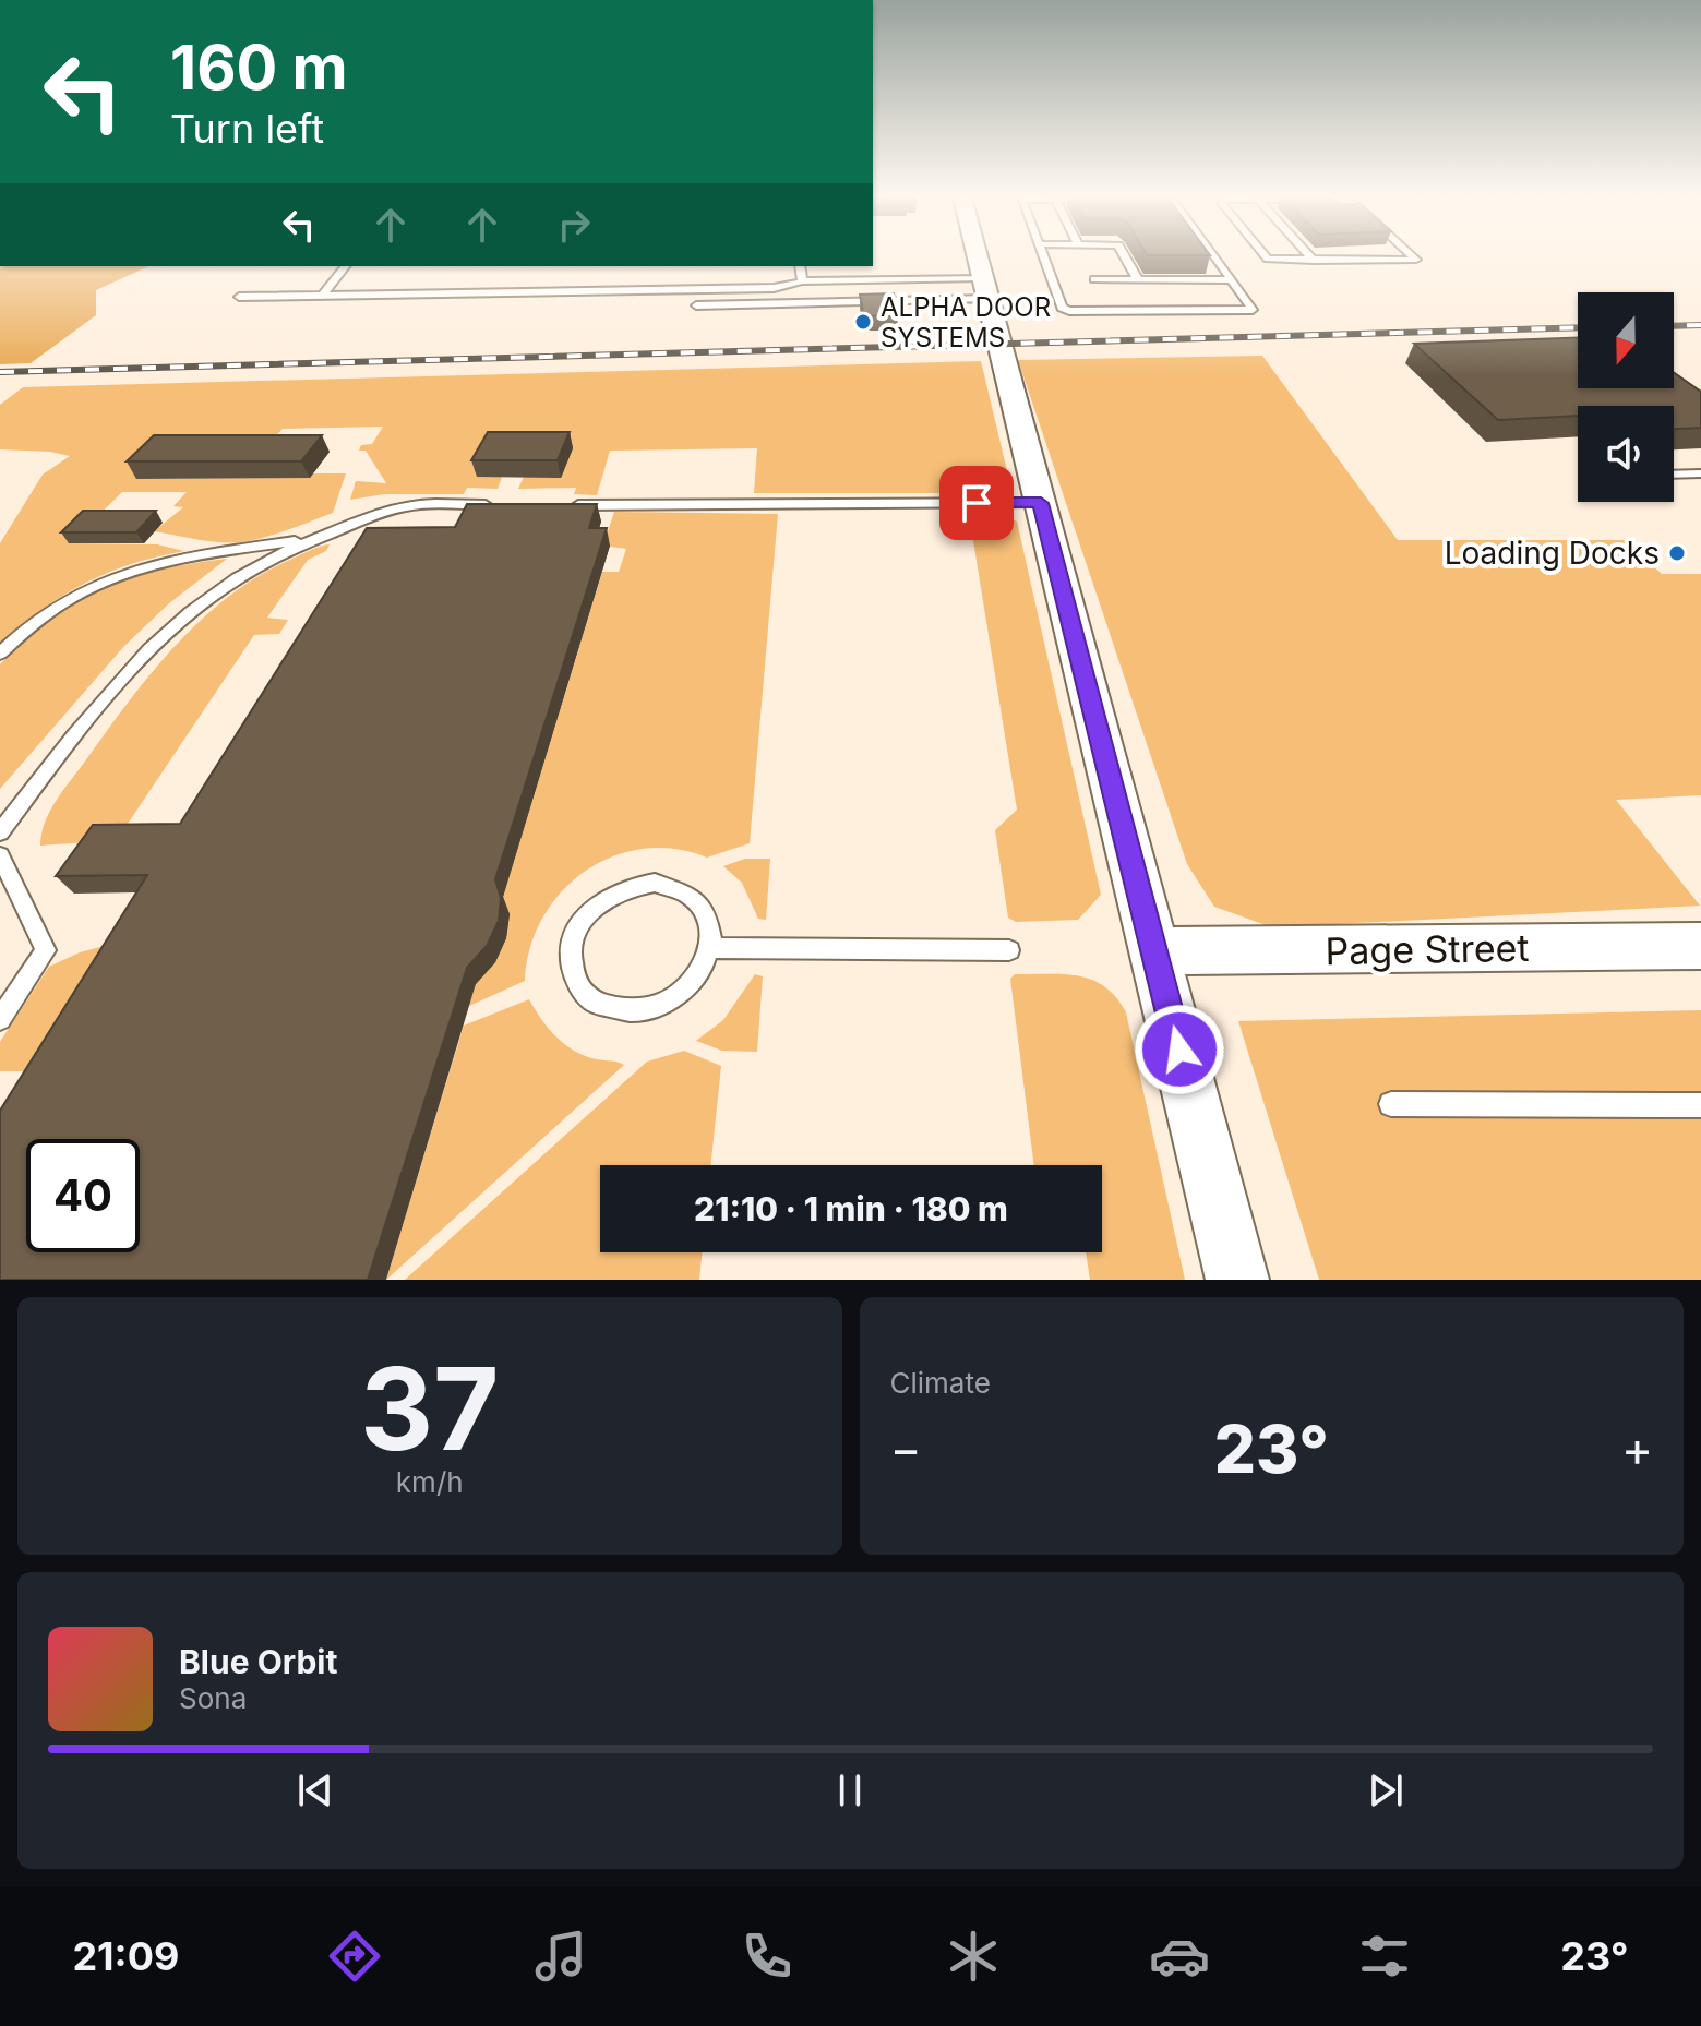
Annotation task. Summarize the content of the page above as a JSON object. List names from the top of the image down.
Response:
{
  "streets": {
    "street": ["Page Street"]
  },
  "places": ["ALPHA DOOR SYSTEMS", "Loading Docks"],
  "north": "bottom",
  "page": {
    "turn": ["160 m", "Turn left"],
    "limit": "40",
    "trip": "21:10 · 1 min · 180 m",
    "tile": [
      ["37", "km/h"],
      "Climate"
    ],
    "heat": ["−", "23°", "+"],
    "song": ["Blue Orbit", "Sona"],
    "tabs": ["21:09", "23°"]
  }
}
